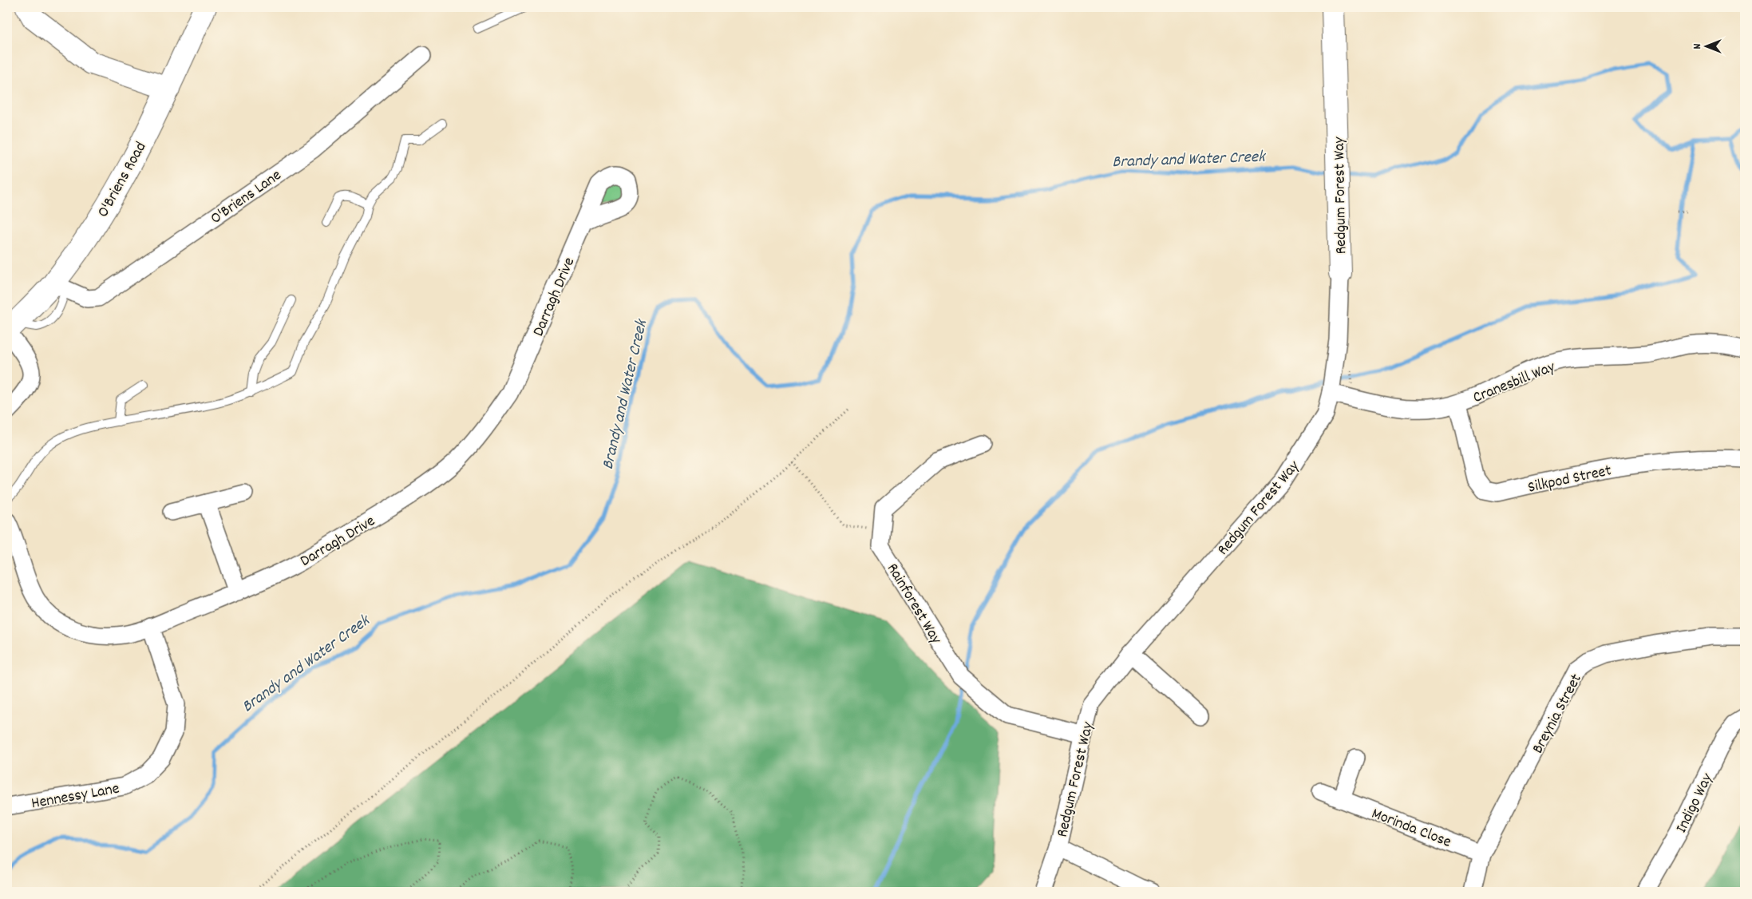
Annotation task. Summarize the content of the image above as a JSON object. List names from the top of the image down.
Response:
{
  "streets": {
    "street": [
      "O'Briens Road",
      "O'Briens Lane",
      "Redgum Forest Way",
      "Darragh Drive",
      "Cranesbill Way",
      "Silkpod Street",
      "Rainforest Way",
      "Breynia Street",
      "Hennessy Lane",
      "Indigo Way",
      "Morinda Close"
    ]
  },
  "crossings": [
    ["O'Briens Road", "O'Briens Lane"],
    ["Redgum Forest Way", "Cranesbill Way"],
    ["Redgum Forest Way", "Rainforest Way"],
    ["Darragh Drive", "Hennessy Lane"],
    ["Cranesbill Way", "Silkpod Street"],
    ["Breynia Street", "Morinda Close"]
  ],
  "water": ["Brandy and Water Creek"],
  "north": "left"
}
